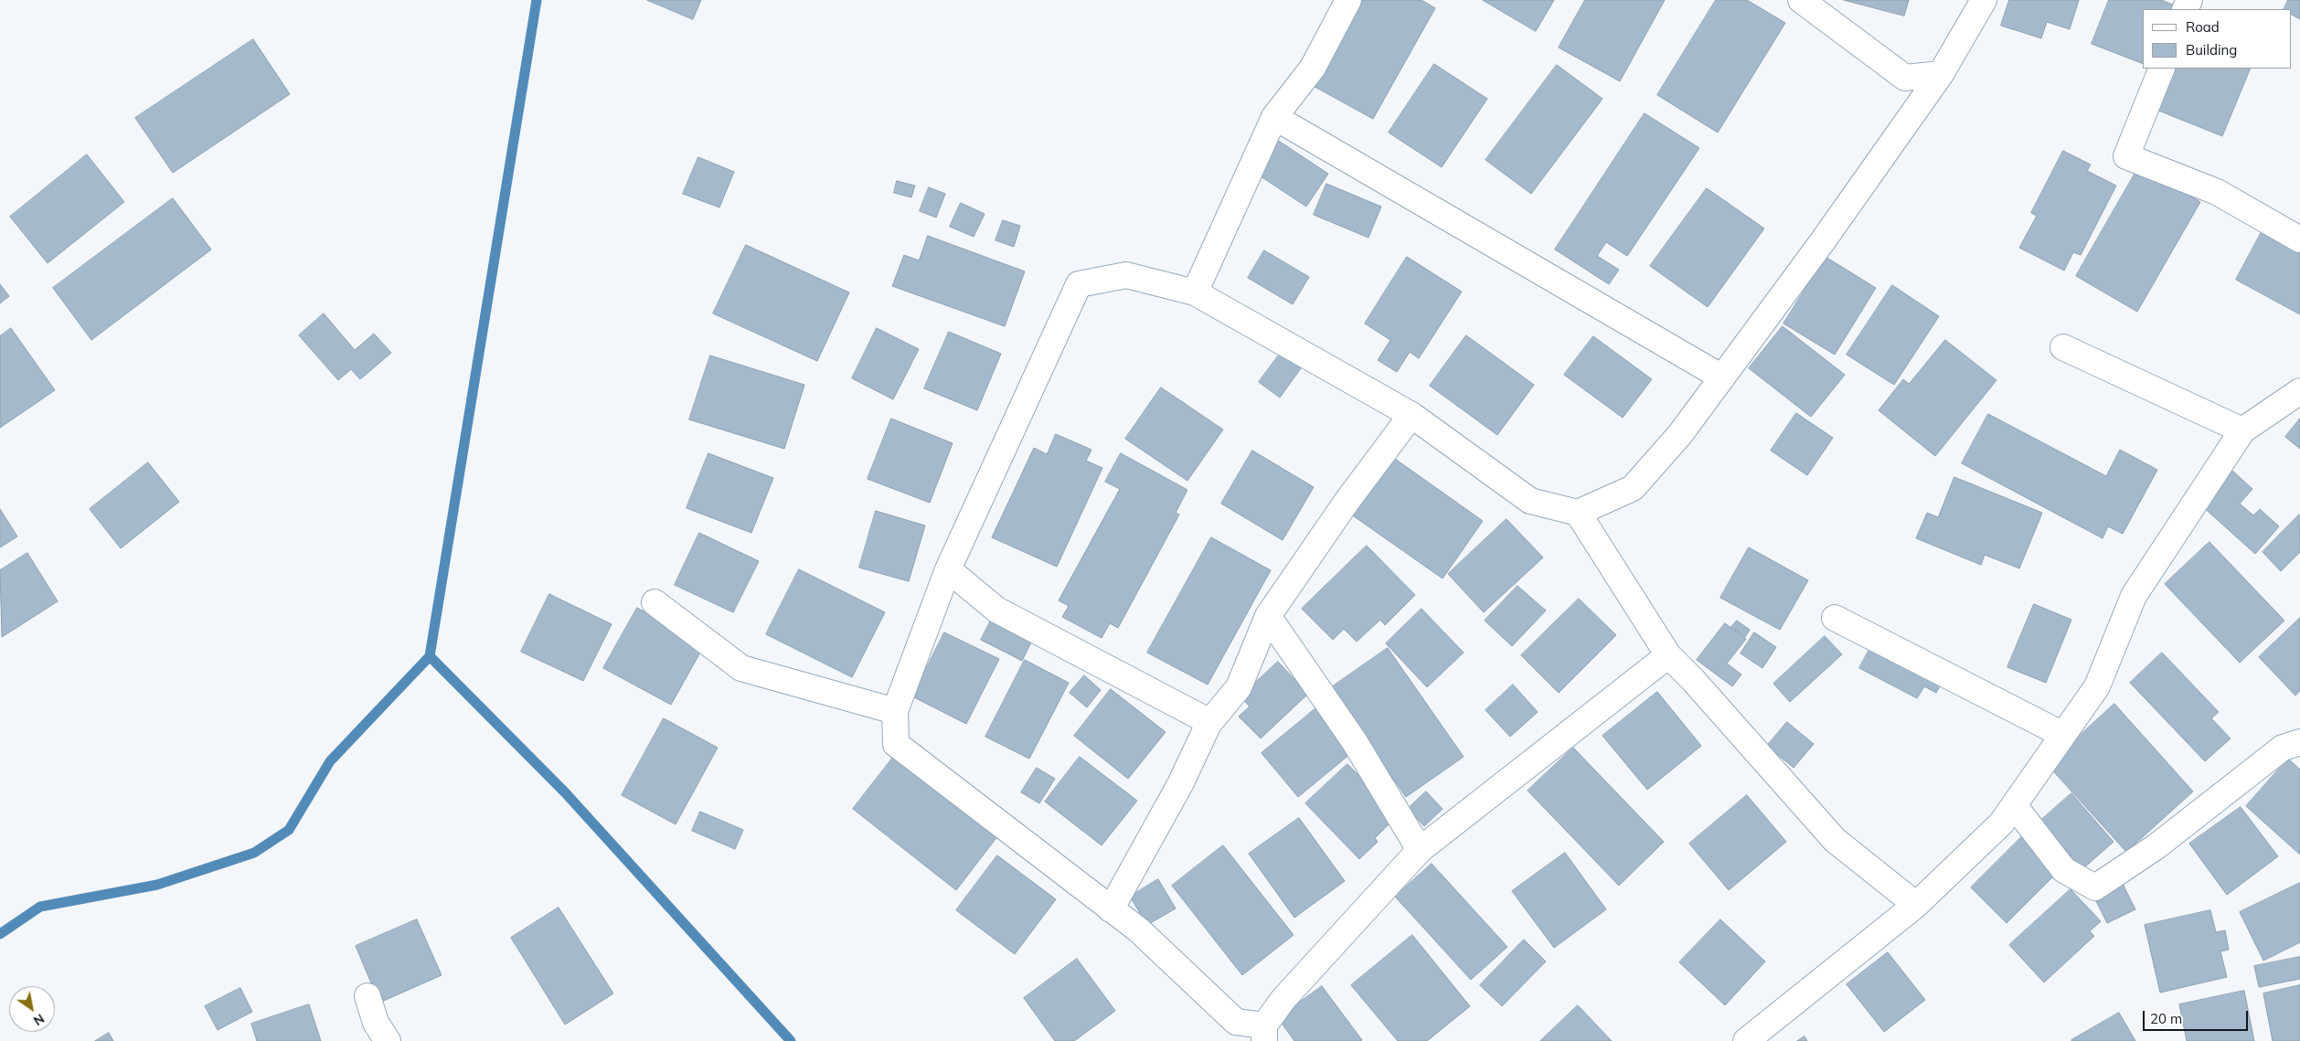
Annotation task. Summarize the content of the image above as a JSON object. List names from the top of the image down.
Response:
{
  "legend": ["Road", "Building"],
  "scale_bar": "20 m",
  "north": "bottom right"
}
